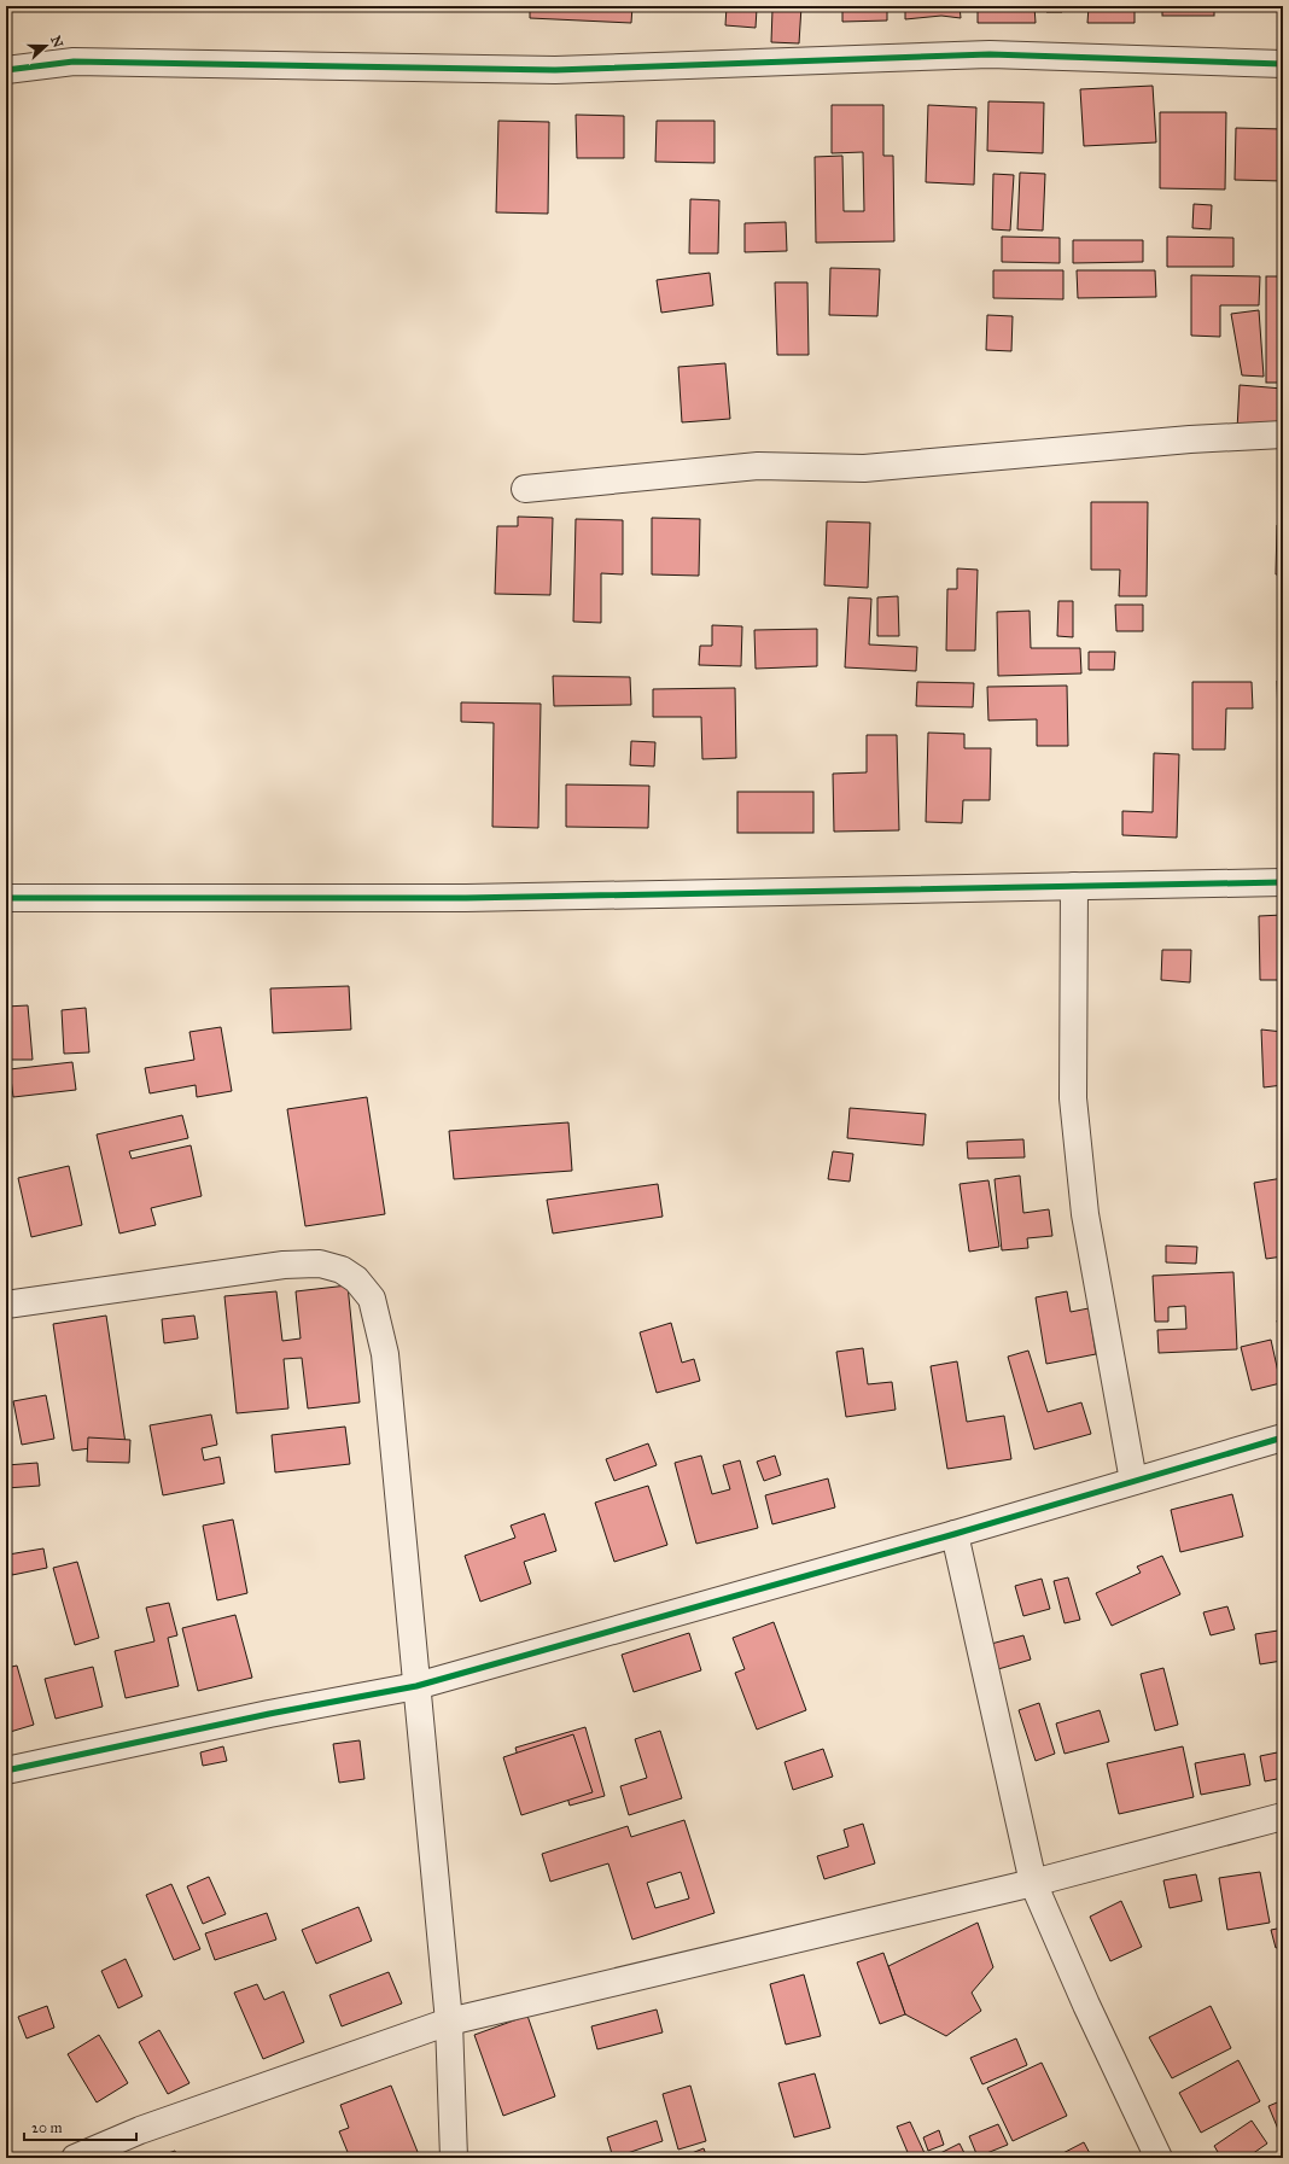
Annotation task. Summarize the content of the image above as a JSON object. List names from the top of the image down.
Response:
{
  "scale_bar": "20 m",
  "north": "right"
}
